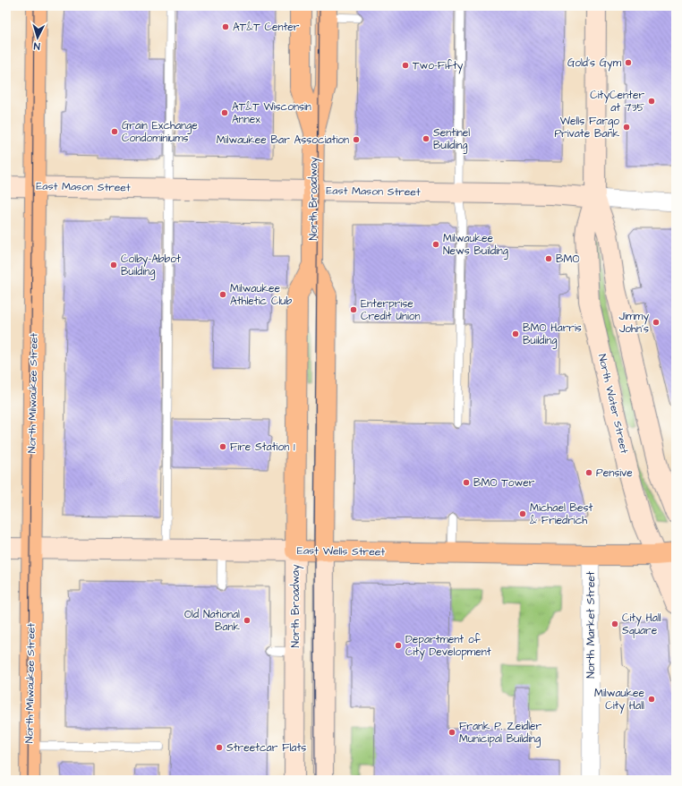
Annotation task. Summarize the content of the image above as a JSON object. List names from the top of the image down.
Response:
{
  "streets": {
    "main road": [
      "East Mason Street",
      "North Broadway",
      "North Milwaukee Street",
      "North Water Street",
      "East Wells Street"
    ],
    "street": ["North Market Street"]
  },
  "crossings": [
    ["East Mason Street", "North Broadway"],
    ["East Mason Street", "North Milwaukee Street"],
    ["East Mason Street", "North Water Street"],
    ["North Broadway", "East Wells Street"],
    ["North Milwaukee Street", "East Wells Street"],
    ["North Water Street", "East Wells Street"],
    ["East Wells Street", "North Market Street"]
  ],
  "places": [
    "AT&T Center",
    "Gold's Gym",
    "Two-Fifty",
    "CityCenter at 735",
    "AT&T Wisconsin Annex",
    "Wells Fargo Private Bank",
    "Grain Exchange Condominiums",
    "Sentinel Building",
    "Milwaukee Bar Association",
    "Milwaukee News Building",
    "BMO",
    "Colby-Abbot Building",
    "Milwaukee Athletic Club",
    "Enterprise Credit Union",
    "Jimmy John's",
    "BMO Harris Building",
    "Fire Station 1",
    "Pensive",
    "BMO Tower",
    "Michael Best & Friedrich",
    "Old National Bank",
    "City Hall Square",
    "Department of City Development",
    "Milwaukee City Hall",
    "Frank P. Zeidler Municipal Building",
    "Streetcar Flats"
  ],
  "north": "bottom"
}
